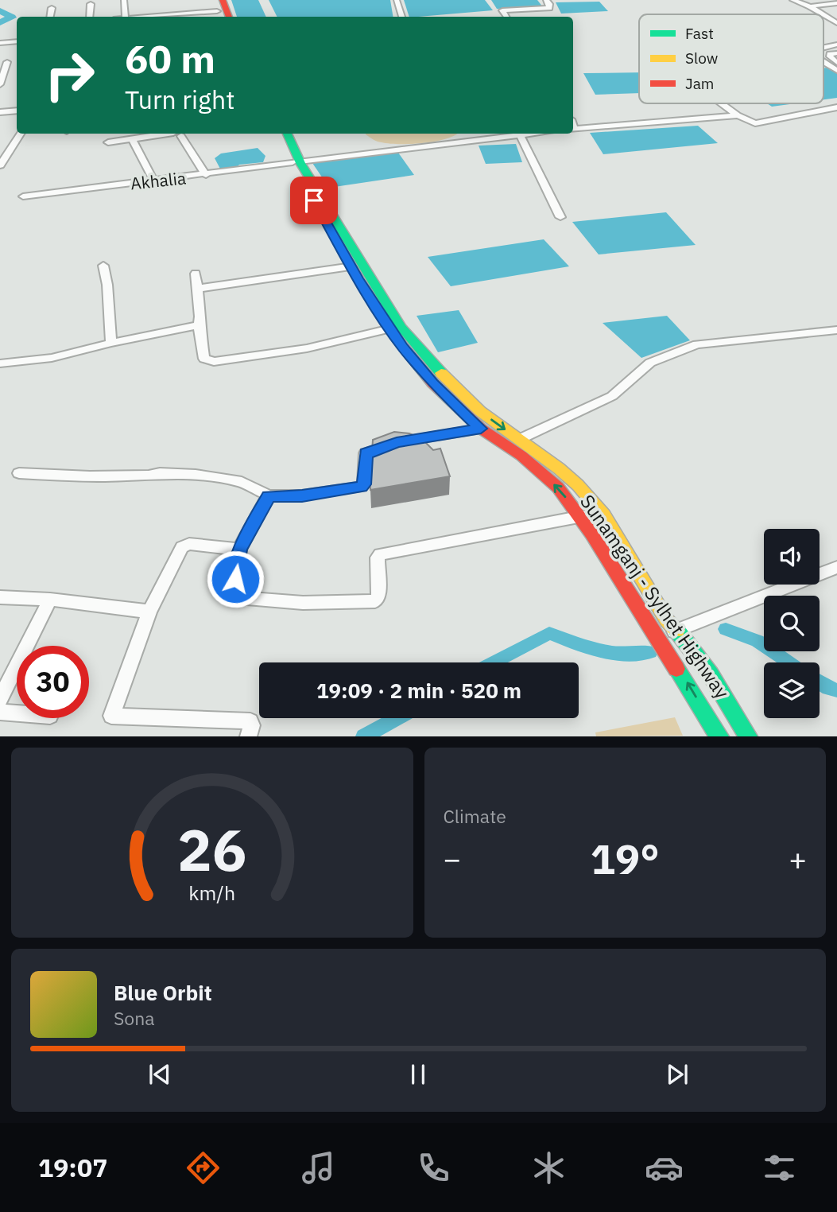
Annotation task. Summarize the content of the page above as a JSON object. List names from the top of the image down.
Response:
{
  "streets": {
    "main road": ["Sunamganj - Sylhet Highway"],
    "street": ["Akhalia"]
  },
  "crossings": [
    ["Akhalia", "Sunamganj - Sylhet Highway"]
  ],
  "legend": ["Fast", "Slow", "Jam"],
  "page": {
    "turn": ["60 m", "Turn right"],
    "limit": "30",
    "trip": "19:09 · 2 min · 520 m",
    "tile": "Climate",
    "heat": ["−", "19°", "+"],
    "song": ["Blue Orbit", "Sona"],
    "tabs": "19:07",
    "gauge": ["26", "km/h"]
  }
}
